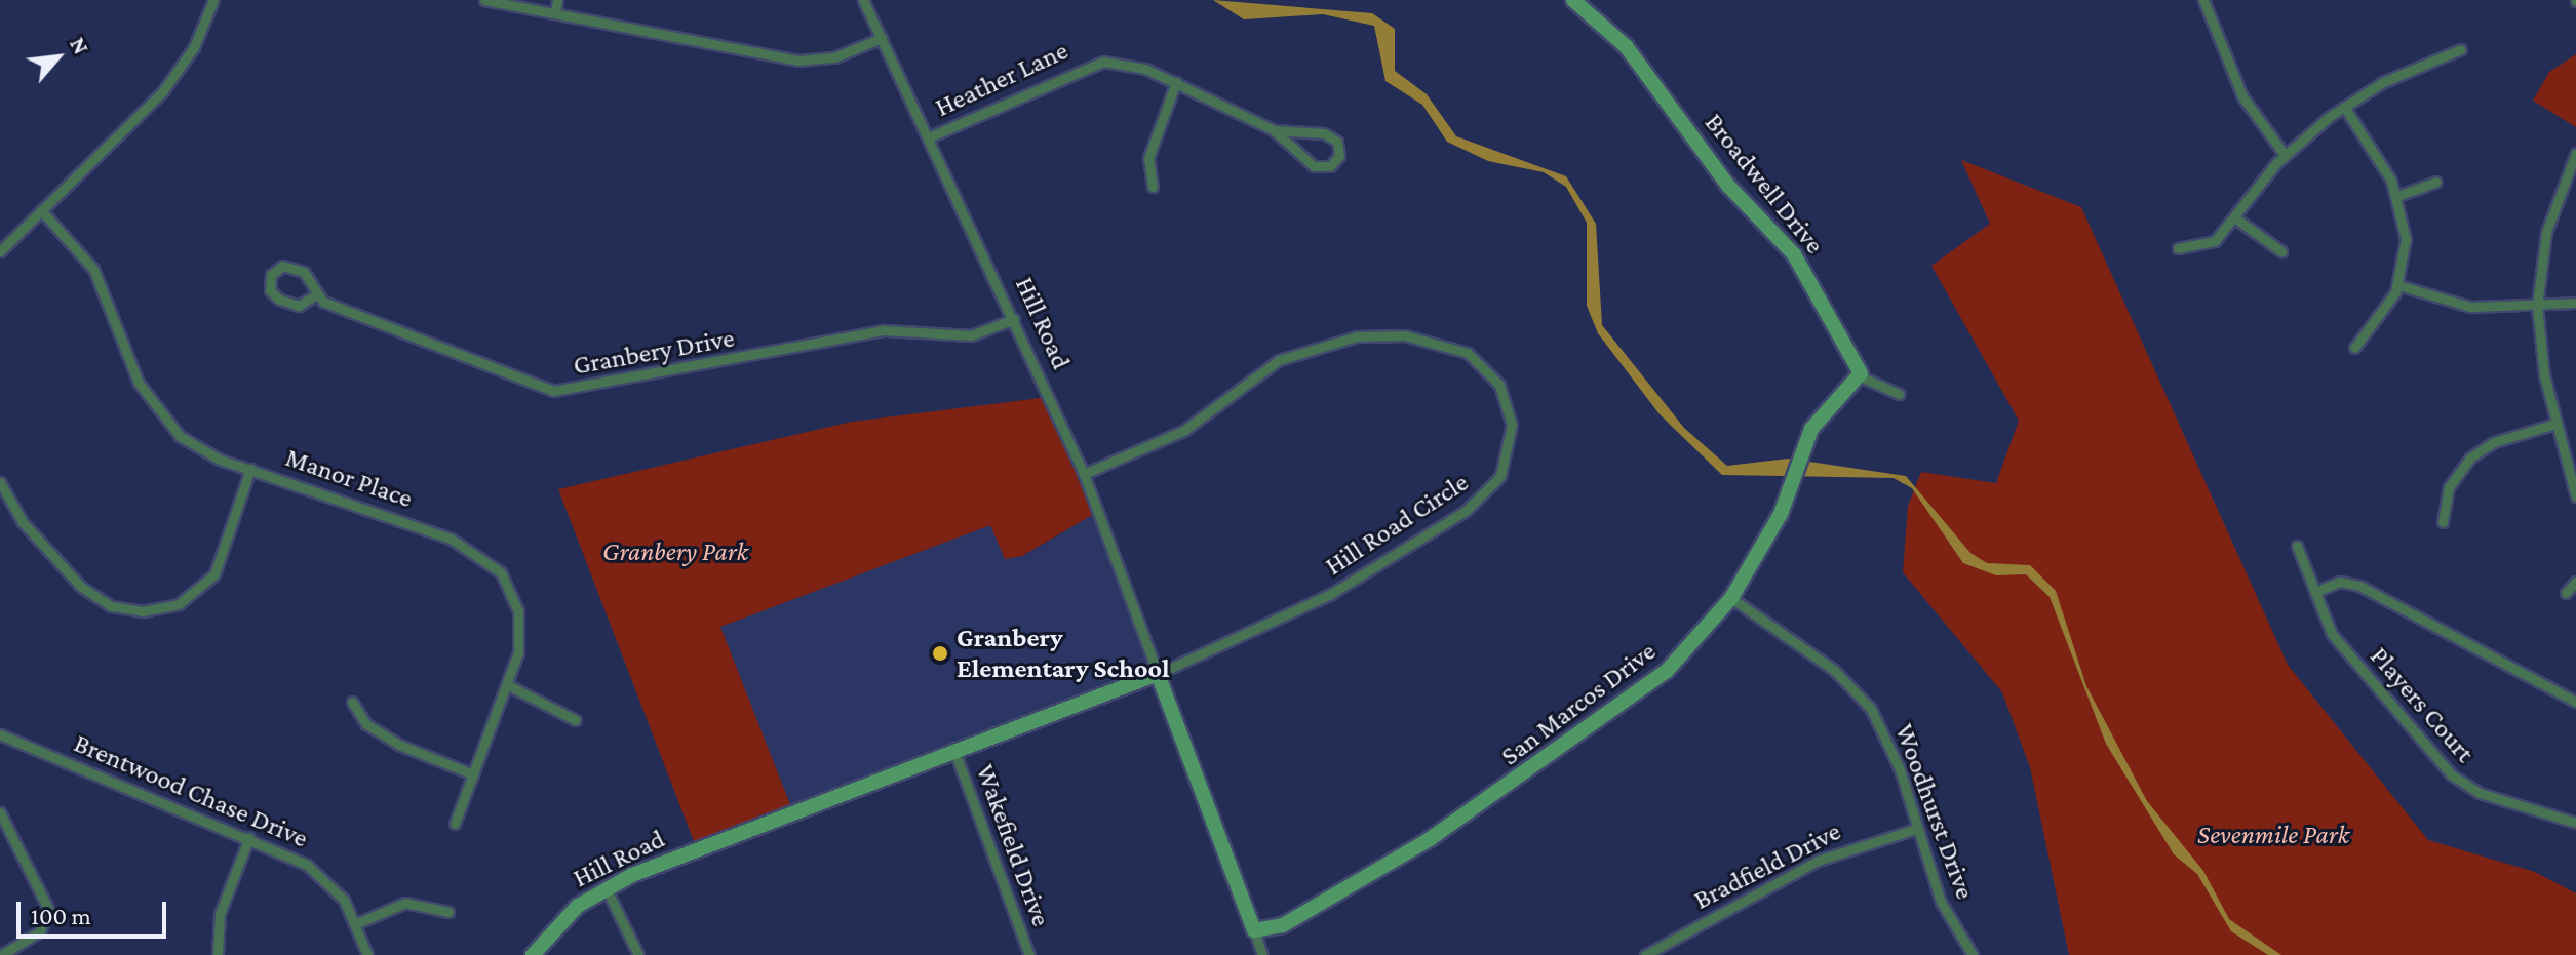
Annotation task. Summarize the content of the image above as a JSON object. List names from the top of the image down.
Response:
{
  "streets": {
    "street": [
      "Heather Lane",
      "Broadwell Drive",
      "Hill Road",
      "Granbery Drive",
      "Manor Place",
      "Hill Road Circle",
      "San Marcos Drive",
      "Players Court",
      "Brentwood Chase Drive",
      "Woodhurst Drive",
      "Wakefield Drive",
      "Bradfield Drive"
    ]
  },
  "crossings": [
    ["Heather Lane", "Hill Road"],
    ["Broadwell Drive", "San Marcos Drive"],
    ["Hill Road", "Granbery Drive"],
    ["Hill Road", "Hill Road Circle"],
    ["Hill Road", "San Marcos Drive"],
    ["Hill Road", "Wakefield Drive"],
    ["San Marcos Drive", "Woodhurst Drive"],
    ["Woodhurst Drive", "Bradfield Drive"]
  ],
  "parks": ["Granbery Park", "Sevenmile Park"],
  "places": ["Granbery Elementary School"],
  "scale_bar": "100 m",
  "north": "top right"
}
